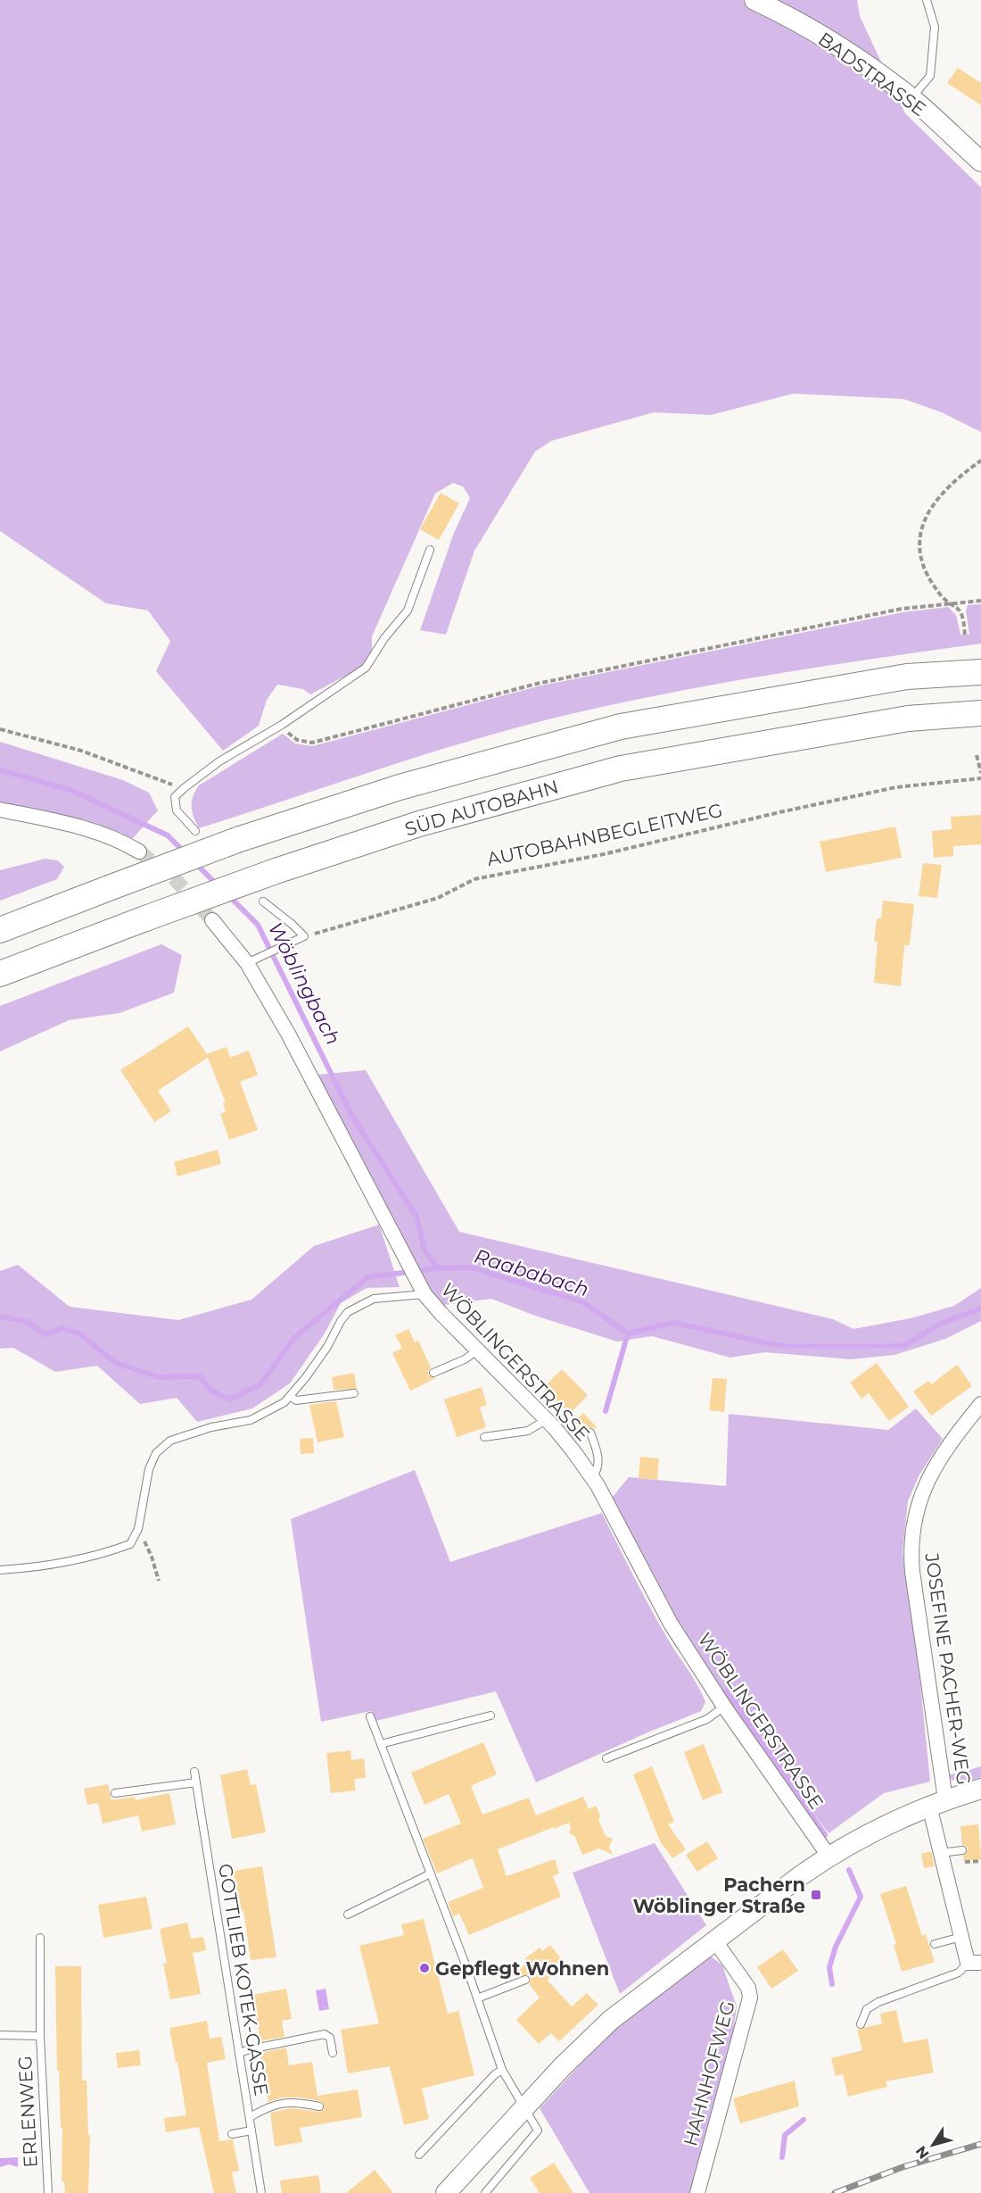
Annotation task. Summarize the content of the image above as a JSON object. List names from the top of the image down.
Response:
{
  "streets": {
    "highway": ["SÜD AUTOBAHN"],
    "main road": ["BADSTRASSE"],
    "street": ["WÖBLINGERSTRASSE", "JOSEFINE PACHER-WEG", "HAHNHOFWEG"],
    "lane": ["GOTTLIEB KOTEK-GASSE", "ERLENWEG"],
    "path": ["AUTOBAHNBEGLEITWEG"]
  },
  "water": ["Wöblingbach", "Raababach"],
  "places": {
    "transit": ["Pachern Wöblinger Straße"],
    "other": ["Gepflegt Wohnen"]
  },
  "north": "bottom left"
}
